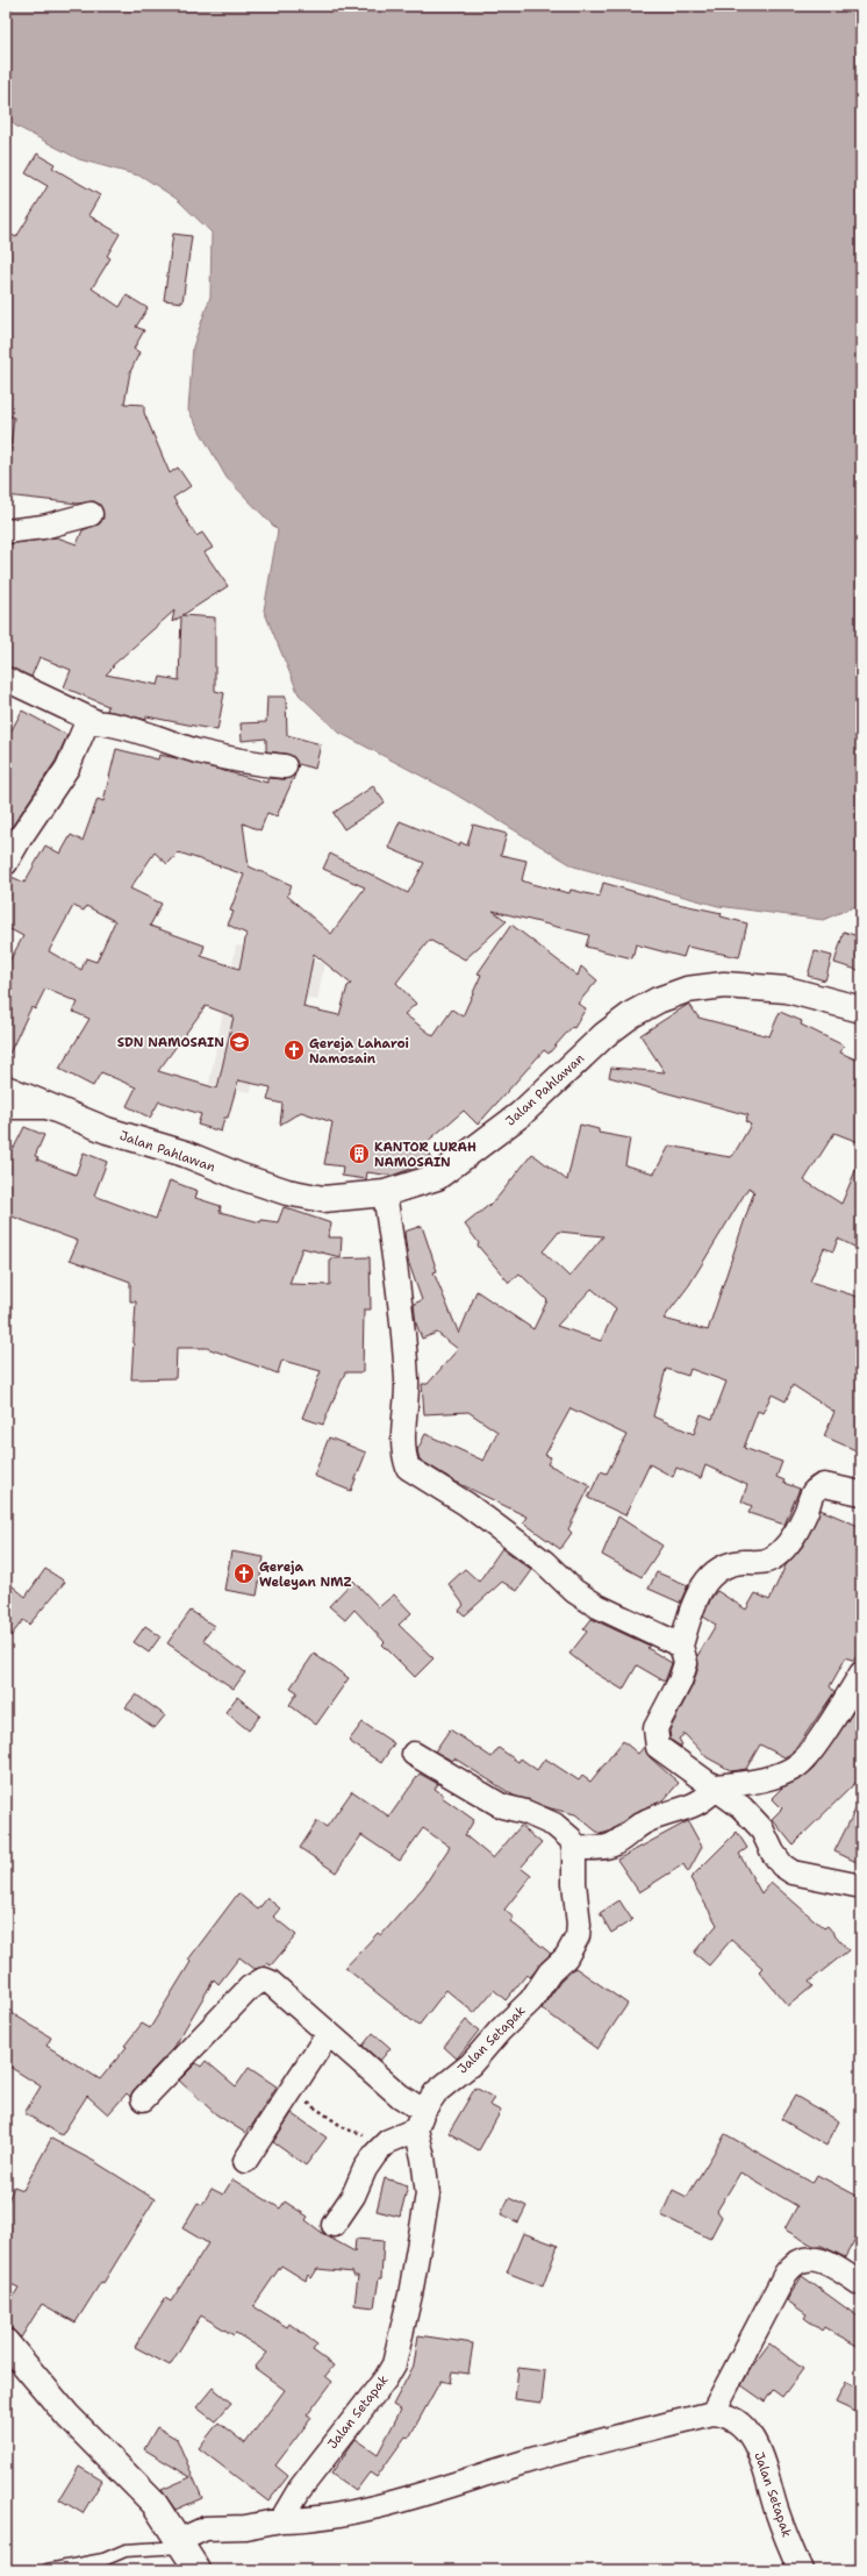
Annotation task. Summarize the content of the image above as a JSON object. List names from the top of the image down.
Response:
{
  "streets": {
    "main road": ["Jalan Pahlawan"],
    "street": ["Jalan Setapak"]
  },
  "places": {
    "school or university": ["SDN NAMOSAIN"],
    "church": ["Gereja Laharoi Namosain", "Gereja Weleyan NMZ"],
    "building": ["KANTOR LURAH NAMOSAIN"]
  }
}
